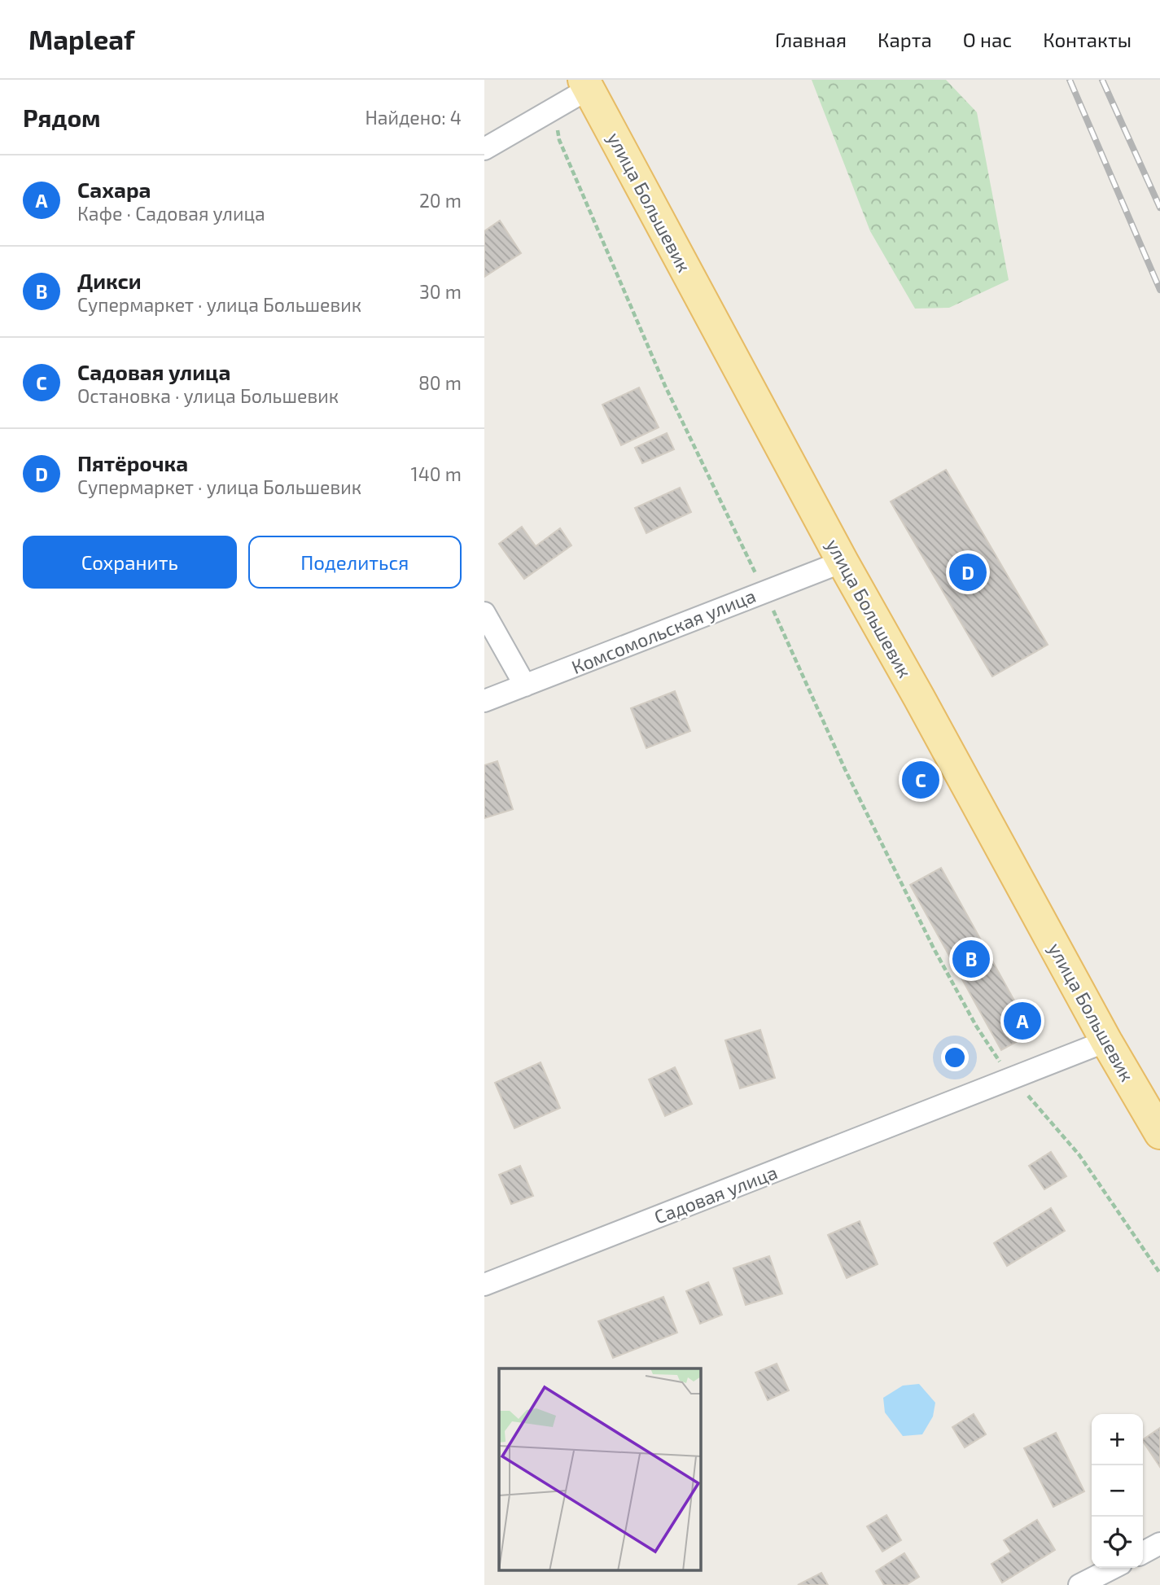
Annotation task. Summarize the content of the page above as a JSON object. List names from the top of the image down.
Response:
{
  "streets": {
    "main road": ["улица Большевик"],
    "street": ["Комсомольская улица", "Садовая улица"]
  },
  "crossings": [
    ["улица Большевик", "Комсомольская улица"],
    ["улица Большевик", "Садовая улица"]
  ],
  "page": {
    "header": "Mapleaf",
    "nav": [
      "Главная",
      "Карта",
      "О нас",
      "Контакты"
    ],
    "heading": ["Рядом", "Найдено: 4"],
    "list": [
      {
        "mark": "A",
        "name": "Сахара",
        "note": "Кафе · Садовая улица",
        "value": "20 m"
      },
      {
        "mark": "B",
        "name": "Дикси",
        "note": "Супермаркет · улица Большевик",
        "value": "30 m"
      },
      {
        "mark": "C",
        "name": "Садовая улица",
        "note": "Остановка · улица Большевик",
        "value": "80 m"
      },
      {
        "mark": "D",
        "name": "Пятёрочка",
        "note": "Супермаркет · улица Большевик",
        "value": "140 m"
      }
    ],
    "buttons": ["Сохранить", "Поделиться"],
    "pins": [
      "D",
      "C",
      "B",
      "A"
    ],
    "map_buttons": ["+", "−"]
  }
}
